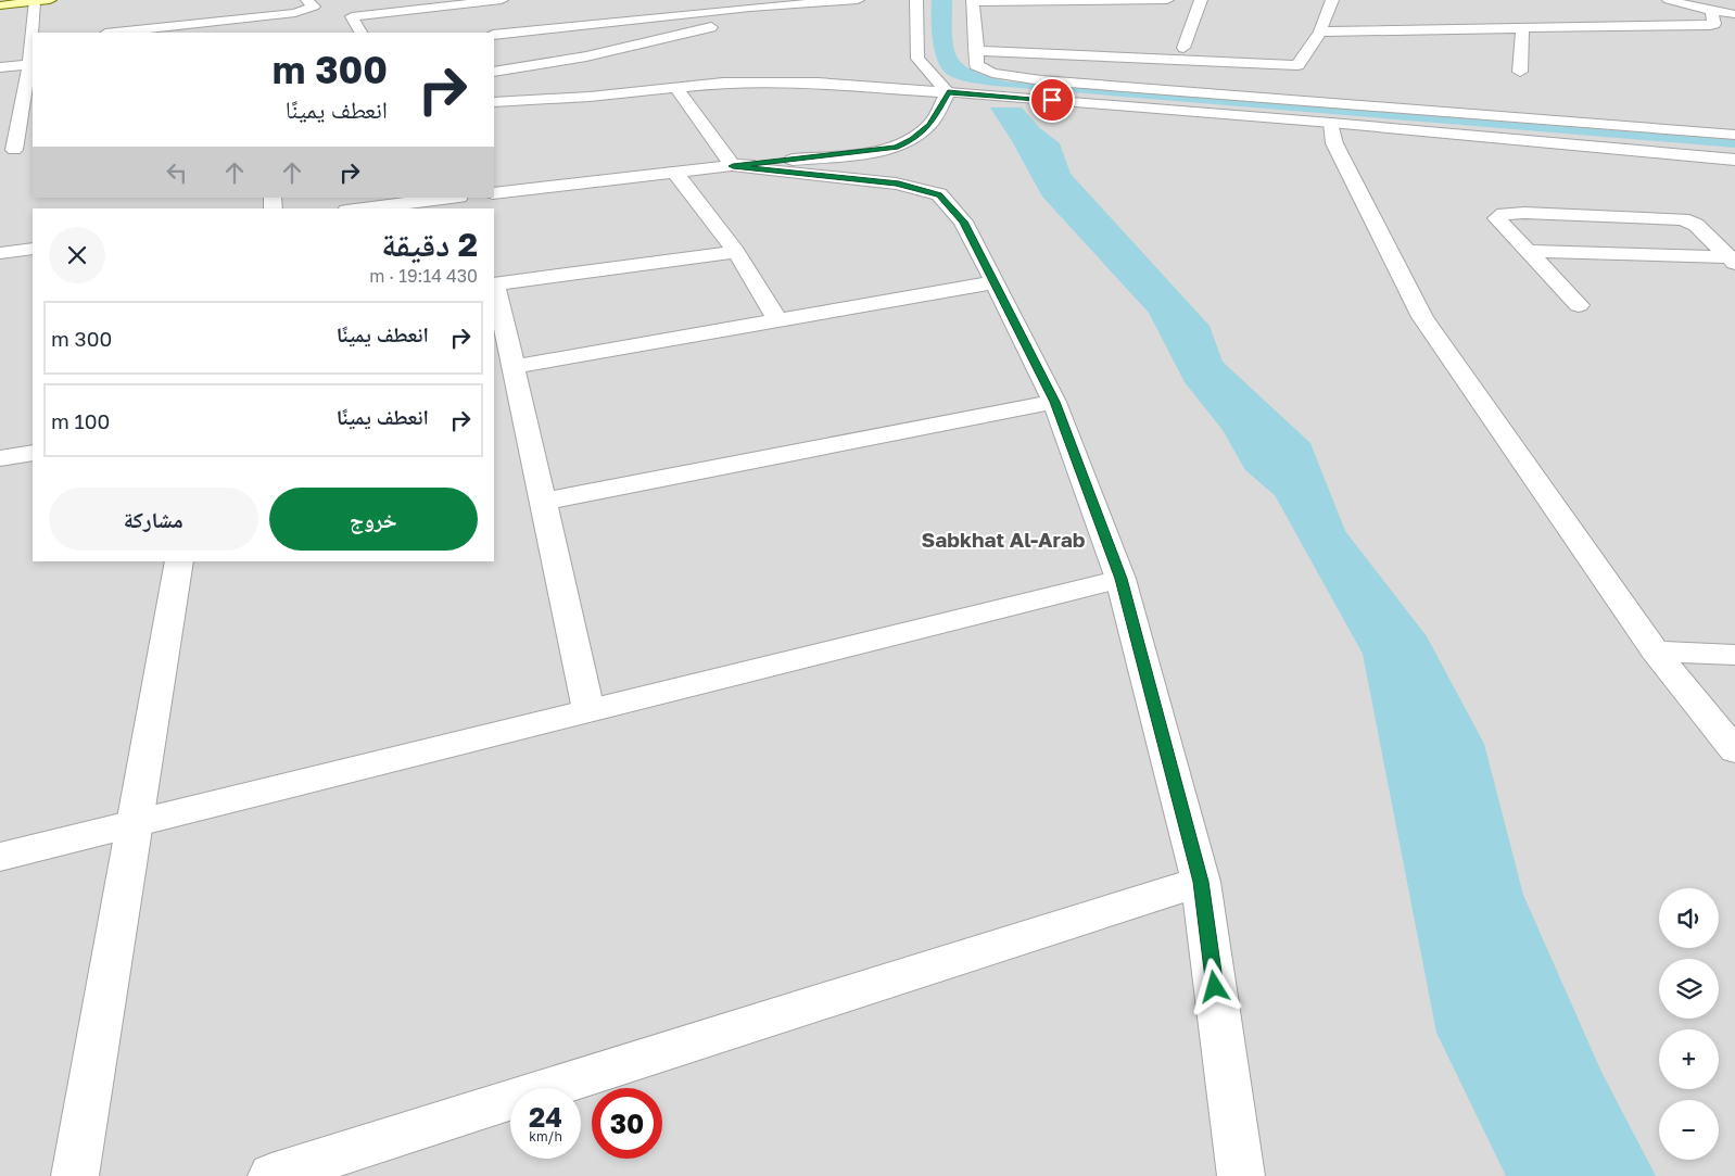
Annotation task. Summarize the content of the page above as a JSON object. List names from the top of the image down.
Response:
{
  "districts": ["Sabkhat Al-Arab"],
  "page": {
    "turn": ["300 m", "انعطف يمينًا"],
    "heading": ["2 دقيقة", "430 m · 19:14"],
    "list": [
      {
        "name": "انعطف يمينًا",
        "value": "300 m"
      },
      {
        "name": "انعطف يمينًا",
        "value": "100 m"
      }
    ],
    "buttons": ["خروج", "مشاركة"],
    "map_buttons": ["+", "−"],
    "speed": "24 km/h",
    "limit": "30"
  }
}
